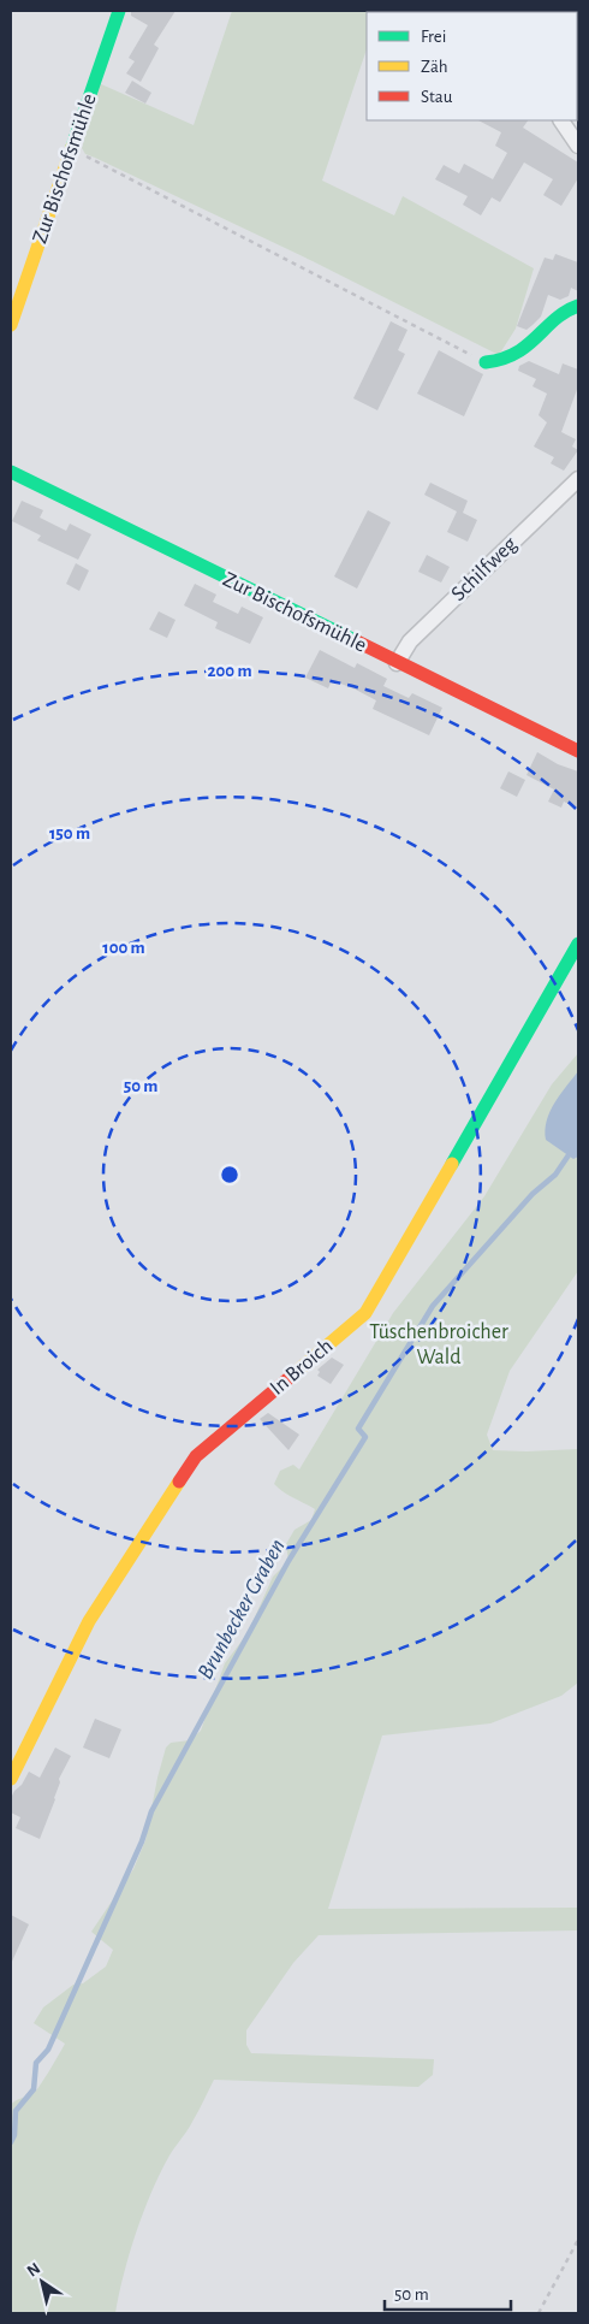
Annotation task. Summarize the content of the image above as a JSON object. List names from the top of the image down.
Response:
{
  "streets": {
    "street": ["Zur Bischofsmühle", "Schilfweg", "In Broich"]
  },
  "crossings": [
    ["Zur Bischofsmühle", "Schilfweg"]
  ],
  "water": ["Brunbecker Graben"],
  "parks": ["Tüschenbroicher Wald"],
  "legend": ["Frei", "Zäh", "Stau"],
  "scale_bar": "50 m",
  "north": "top left",
  "rings": [
    "200 m",
    "150 m",
    "100 m",
    "50 m"
  ]
}
